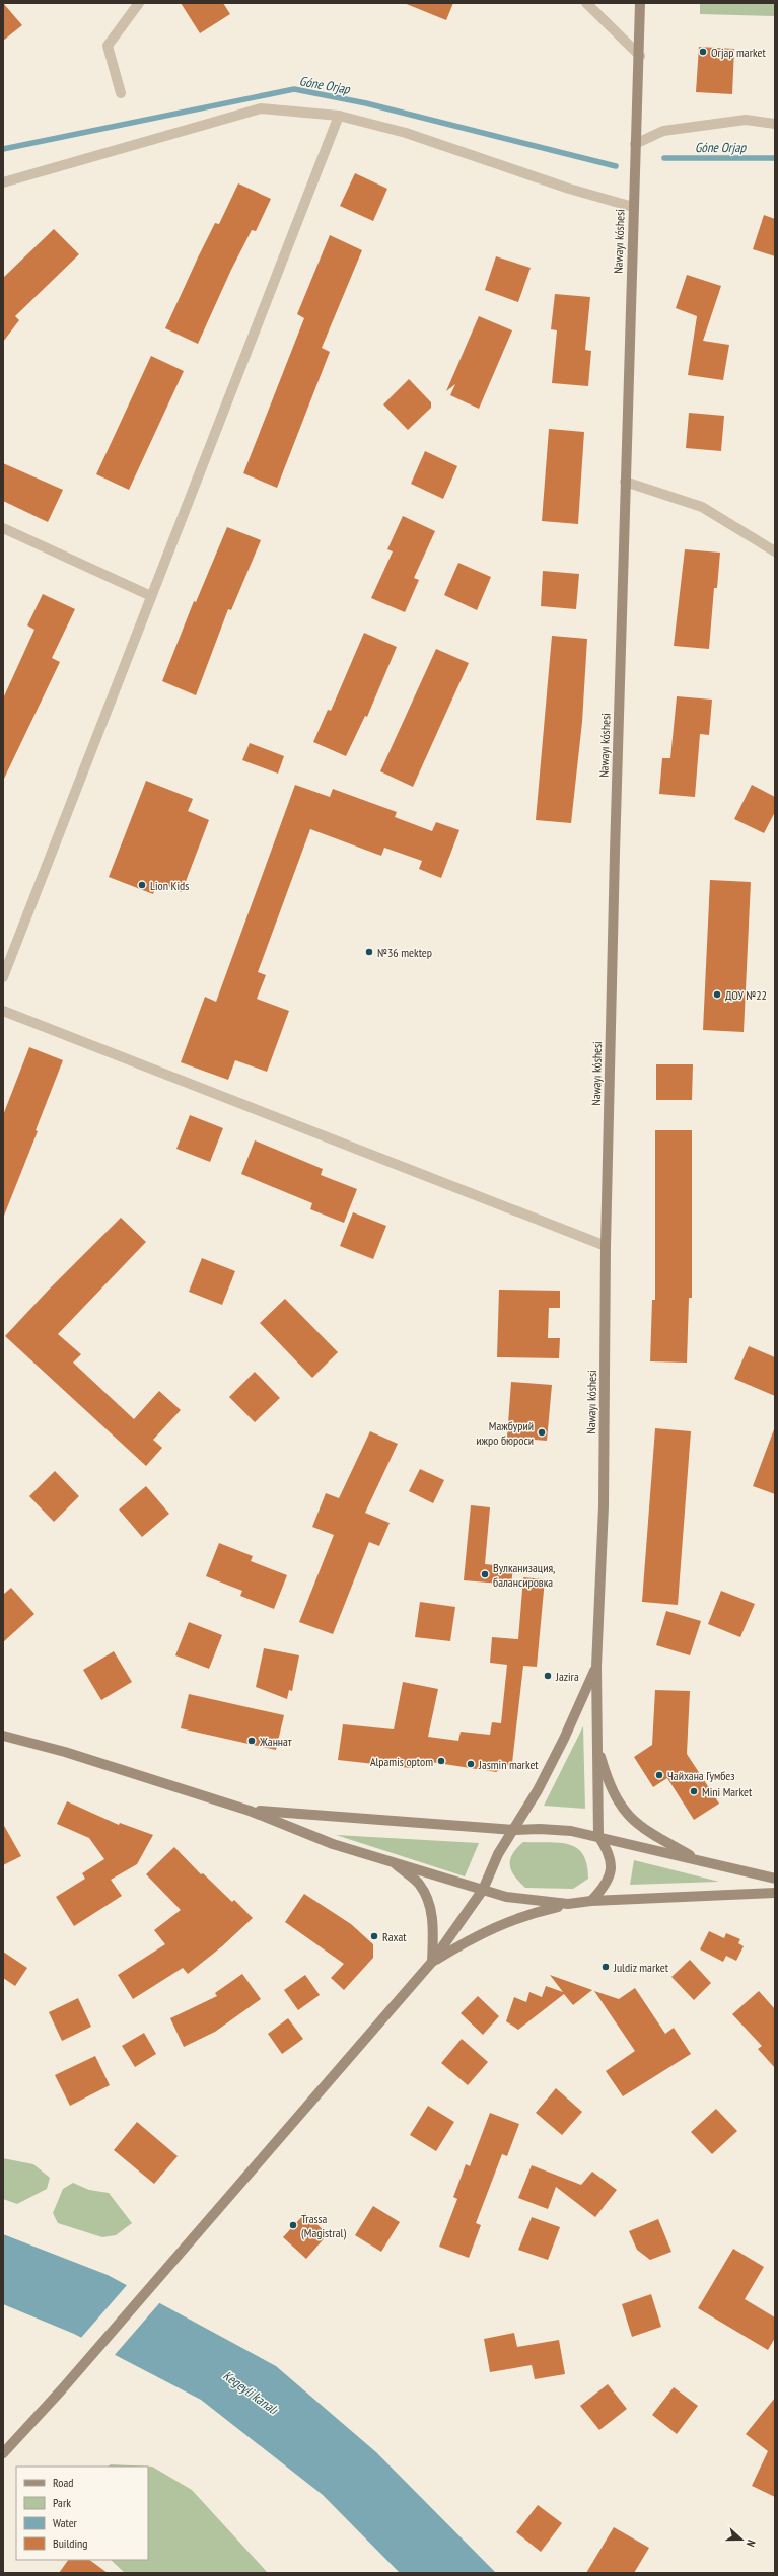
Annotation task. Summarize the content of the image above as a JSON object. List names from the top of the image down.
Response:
{
  "streets": {
    "main road": ["Nawayı kóshesi"]
  },
  "water": ["Góne Orjap", "Kegeyli kanalı"],
  "places": [
    "Orjap market",
    "Lion Kids",
    "№36 mektep",
    "ДОУ №22",
    "Мажбурий ижро бюроси",
    "Вулканизация, балансировка",
    "Jazira",
    "Жаннат",
    "Alpamis optom",
    "Jasmin market",
    "Чайхана Гумбез",
    "Mini Market",
    "Raxat",
    "Juldiz market",
    "Trassa (Magistral)"
  ],
  "legend": [
    "Road",
    "Park",
    "Water",
    "Building"
  ],
  "north": "right"
}
